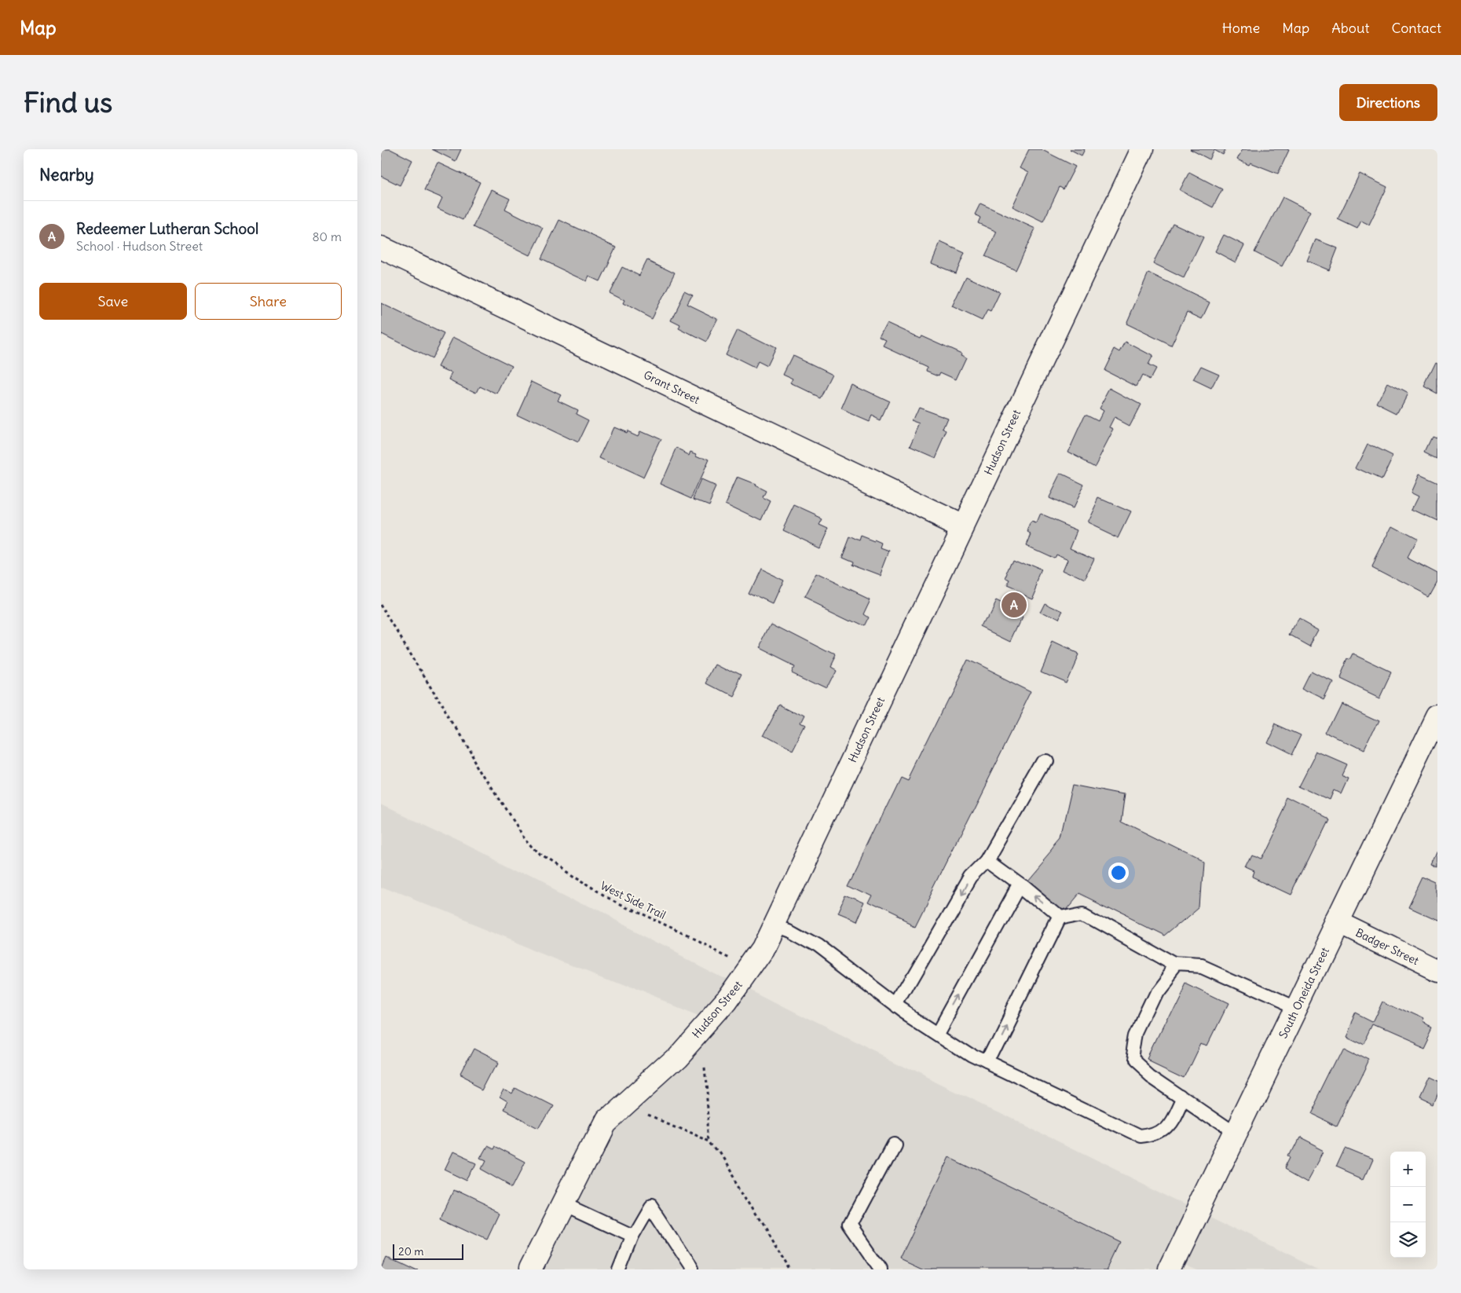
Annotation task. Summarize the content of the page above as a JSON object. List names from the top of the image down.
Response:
{
  "streets": {
    "street": [
      "Grant Street",
      "Hudson Street",
      "Badger Street",
      "South Oneida Street"
    ],
    "path": ["West Side Trail"]
  },
  "crossings": [
    ["Grant Street", "Hudson Street"],
    ["Hudson Street", "West Side Trail"],
    ["Badger Street", "South Oneida Street"]
  ],
  "scale_bar": "20 m",
  "page": {
    "header": "Map",
    "nav": [
      "Home",
      "Map",
      "About",
      "Contact"
    ],
    "buttons": [
      "Directions",
      ["Save", "Share"]
    ],
    "title": "Find us",
    "heading": "Nearby",
    "list": [
      {
        "mark": "A",
        "name": "Redeemer Lutheran School",
        "note": "School · Hudson Street",
        "value": "80 m"
      }
    ],
    "pins": "A",
    "map_buttons": ["+", "−"],
    "scale": "20 m"
  }
}
